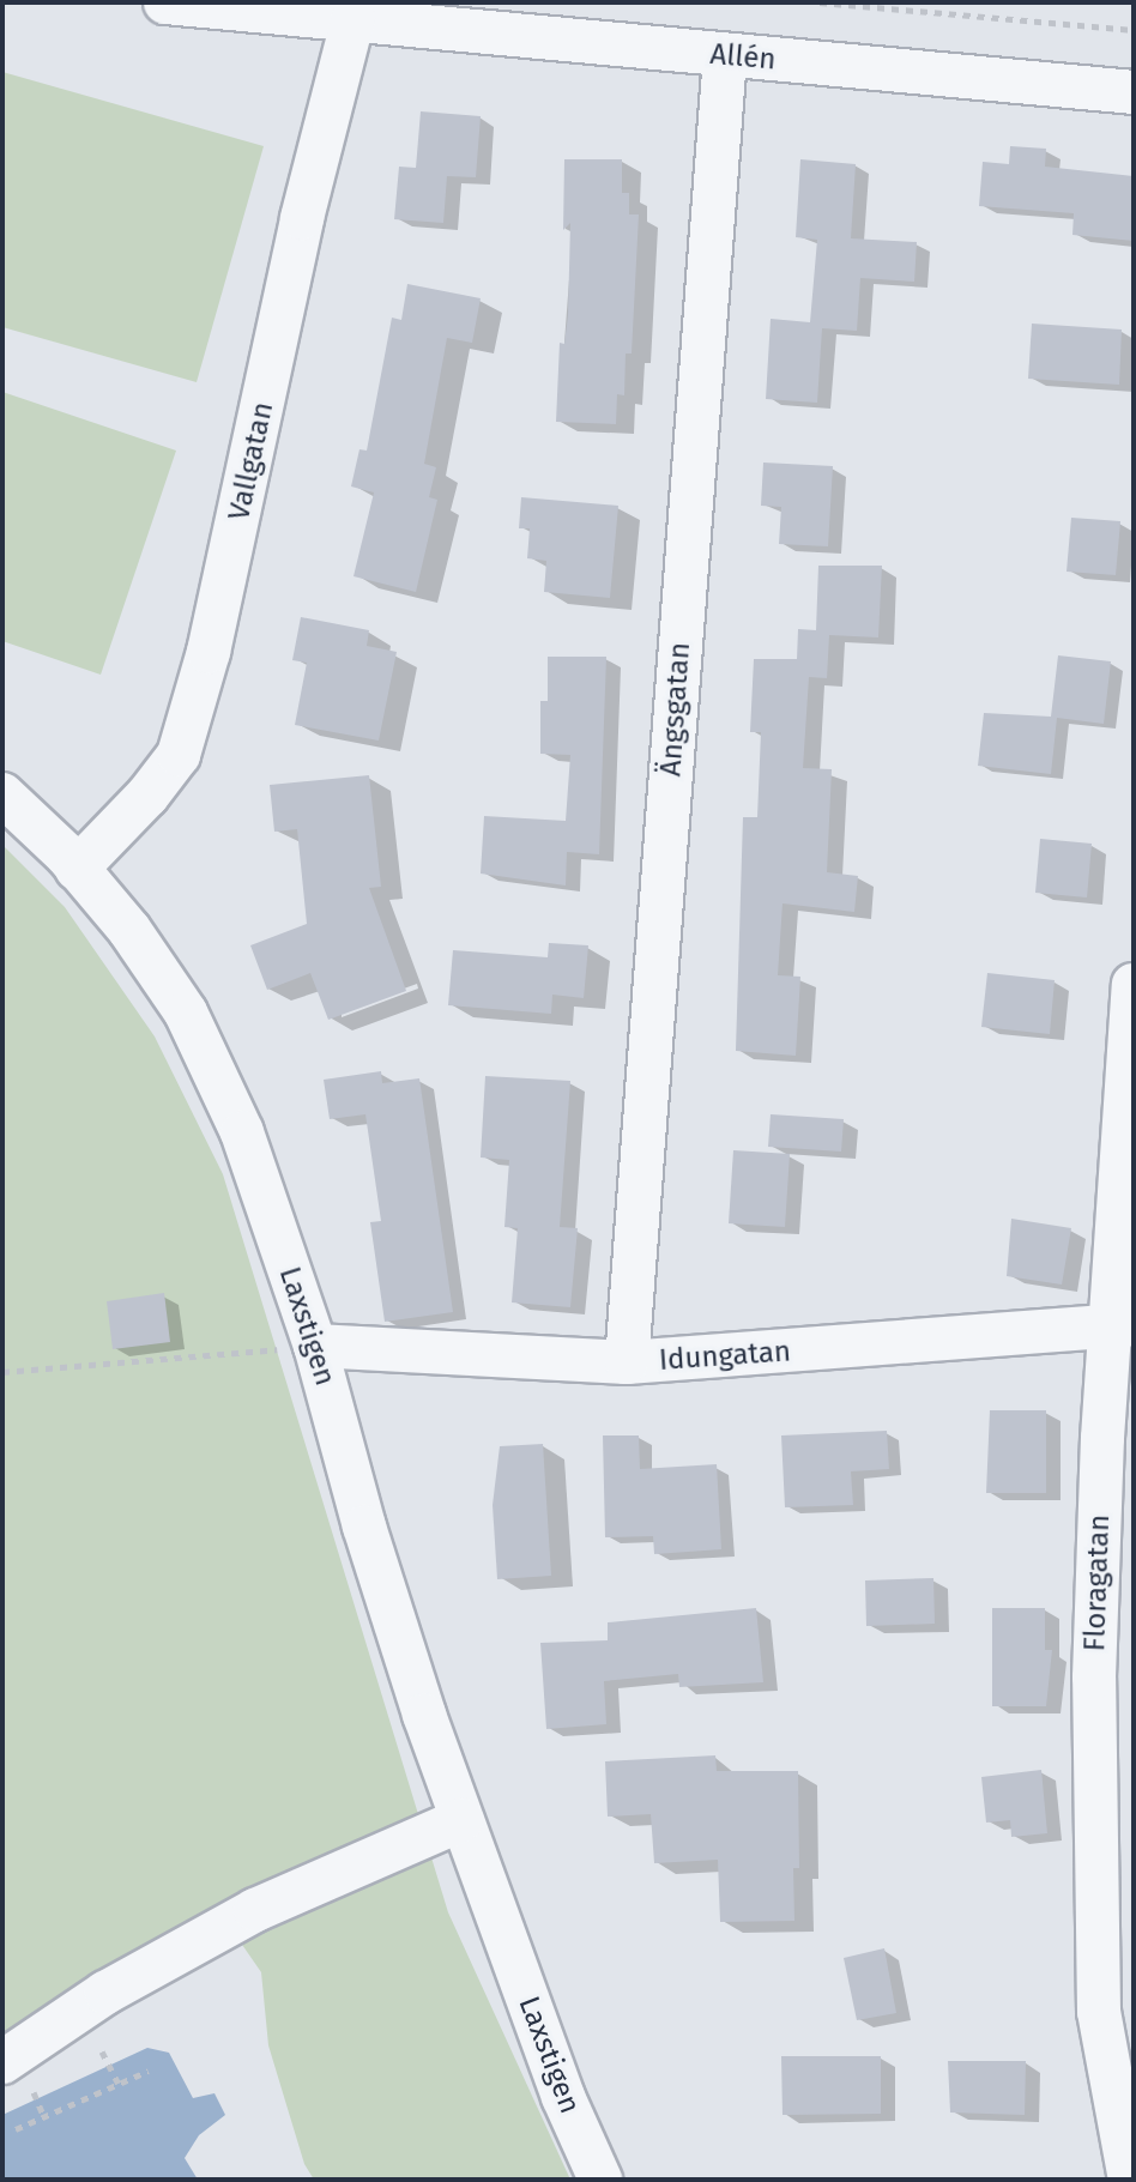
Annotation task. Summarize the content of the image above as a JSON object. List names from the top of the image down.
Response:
{
  "streets": {
    "street": [
      "Allén",
      "Vallgatan",
      "Ängsgatan",
      "Laxstigen",
      "Idungatan",
      "Floragatan"
    ]
  },
  "crossings": [
    ["Allén", "Vallgatan"],
    ["Allén", "Ängsgatan"],
    ["Vallgatan", "Laxstigen"],
    ["Ängsgatan", "Idungatan"],
    ["Laxstigen", "Idungatan"],
    ["Idungatan", "Floragatan"]
  ]
}
